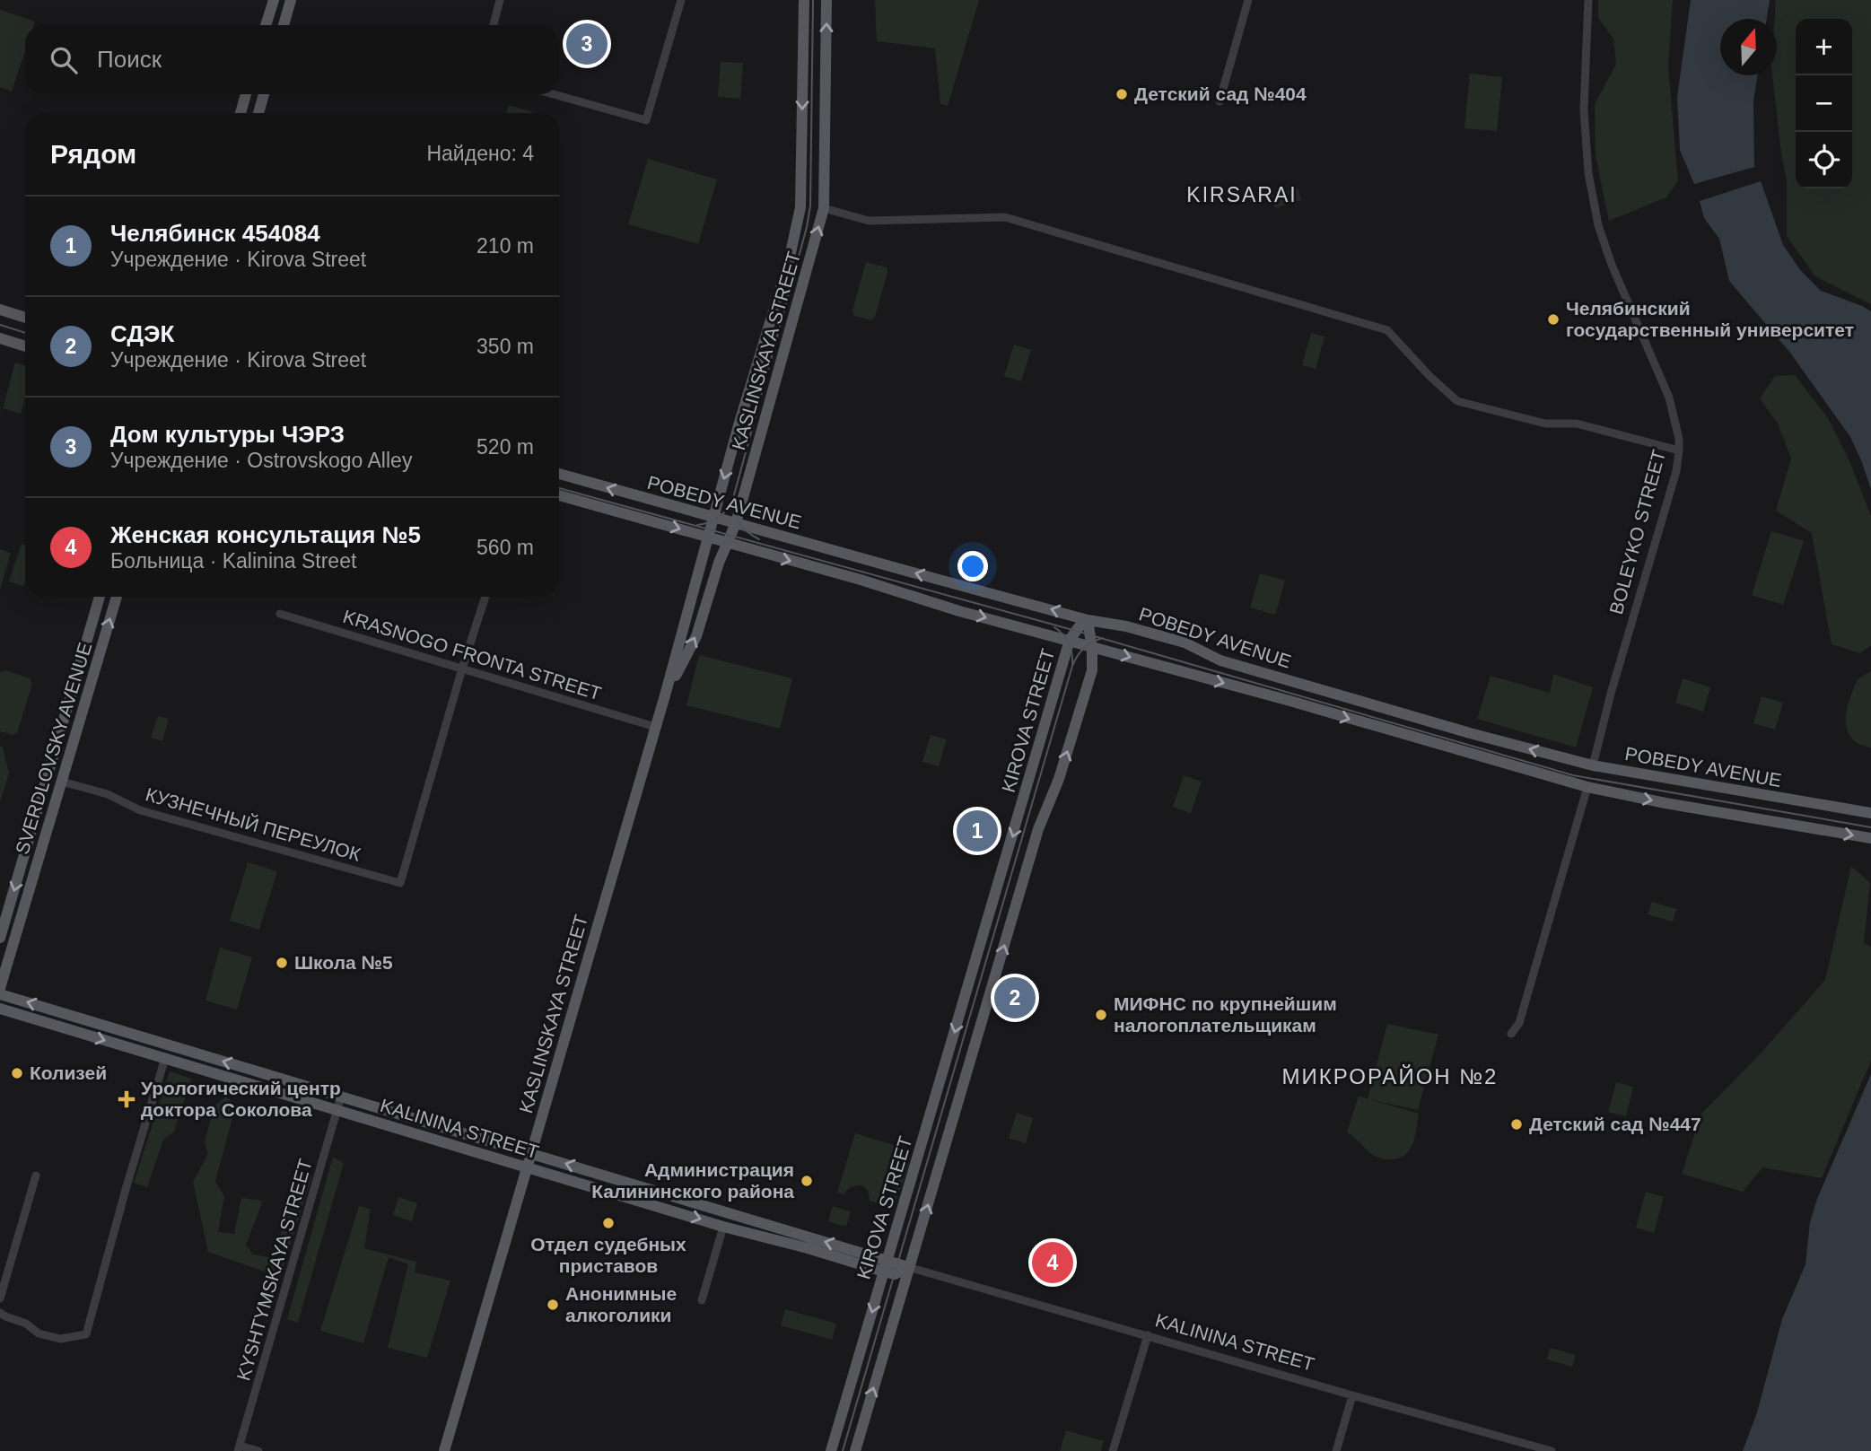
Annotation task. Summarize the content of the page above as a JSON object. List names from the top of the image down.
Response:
{
  "streets": {
    "main road": [
      "KASLINSKAYA STREET",
      "POBEDY AVENUE",
      "BOLEYKO STREET",
      "KIROVA STREET",
      "SVERDLOVSKY AVENUE",
      "KALININA STREET"
    ],
    "street": ["KRASNOGO FRONTA STREET", "КУЗНЕЧНЫЙ ПЕРЕУЛОК", "KYSHTYMSKAYA STREET"]
  },
  "crossings": [
    ["KASLINSKAYA STREET", "POBEDY AVENUE"],
    ["KASLINSKAYA STREET", "KRASNOGO FRONTA STREET"],
    ["KASLINSKAYA STREET", "KALININA STREET"],
    ["POBEDY AVENUE", "BOLEYKO STREET"],
    ["POBEDY AVENUE", "KIROVA STREET"],
    ["KRASNOGO FRONTA STREET", "КУЗНЕЧНЫЙ ПЕРЕУЛОК"],
    ["KIROVA STREET", "KALININA STREET"],
    ["SVERDLOVSKY AVENUE", "КУЗНЕЧНЫЙ ПЕРЕУЛОК"],
    ["KALININA STREET", "KYSHTYMSKAYA STREET"]
  ],
  "districts": ["KIRSARAI", "МИКРОРАЙОН №2"],
  "places": {
    "other": [
      "Детский сад №404",
      "Челябинский государственный университет",
      "Школа №5",
      "МИФНС по крупнейшим налогоплательщикам",
      "Колизей",
      "Детский сад №447",
      "Администрация Калининского района",
      "Отдел судебных приставов",
      "Анонимные алкоголики"
    ],
    "health": ["Урологический центр доктора Соколова"]
  },
  "north": "top",
  "page": {
    "map_buttons": ["+", "−"],
    "pins": [
      "3",
      "1",
      "2",
      "4"
    ],
    "search": "Поиск",
    "heading": ["Рядом", "Найдено: 4"],
    "list": [
      {
        "mark": "1",
        "name": "Челябинск 454084",
        "note": "Учреждение · Kirova Street",
        "value": "210 m"
      },
      {
        "mark": "2",
        "name": "СДЭК",
        "note": "Учреждение · Kirova Street",
        "value": "350 m"
      },
      {
        "mark": "3",
        "name": "Дом культуры ЧЭРЗ",
        "note": "Учреждение · Ostrovskogo Alley",
        "value": "520 m"
      },
      {
        "mark": "4",
        "name": "Женская консультация №5",
        "note": "Больница · Kalinina Street",
        "value": "560 m"
      }
    ]
  }
}
